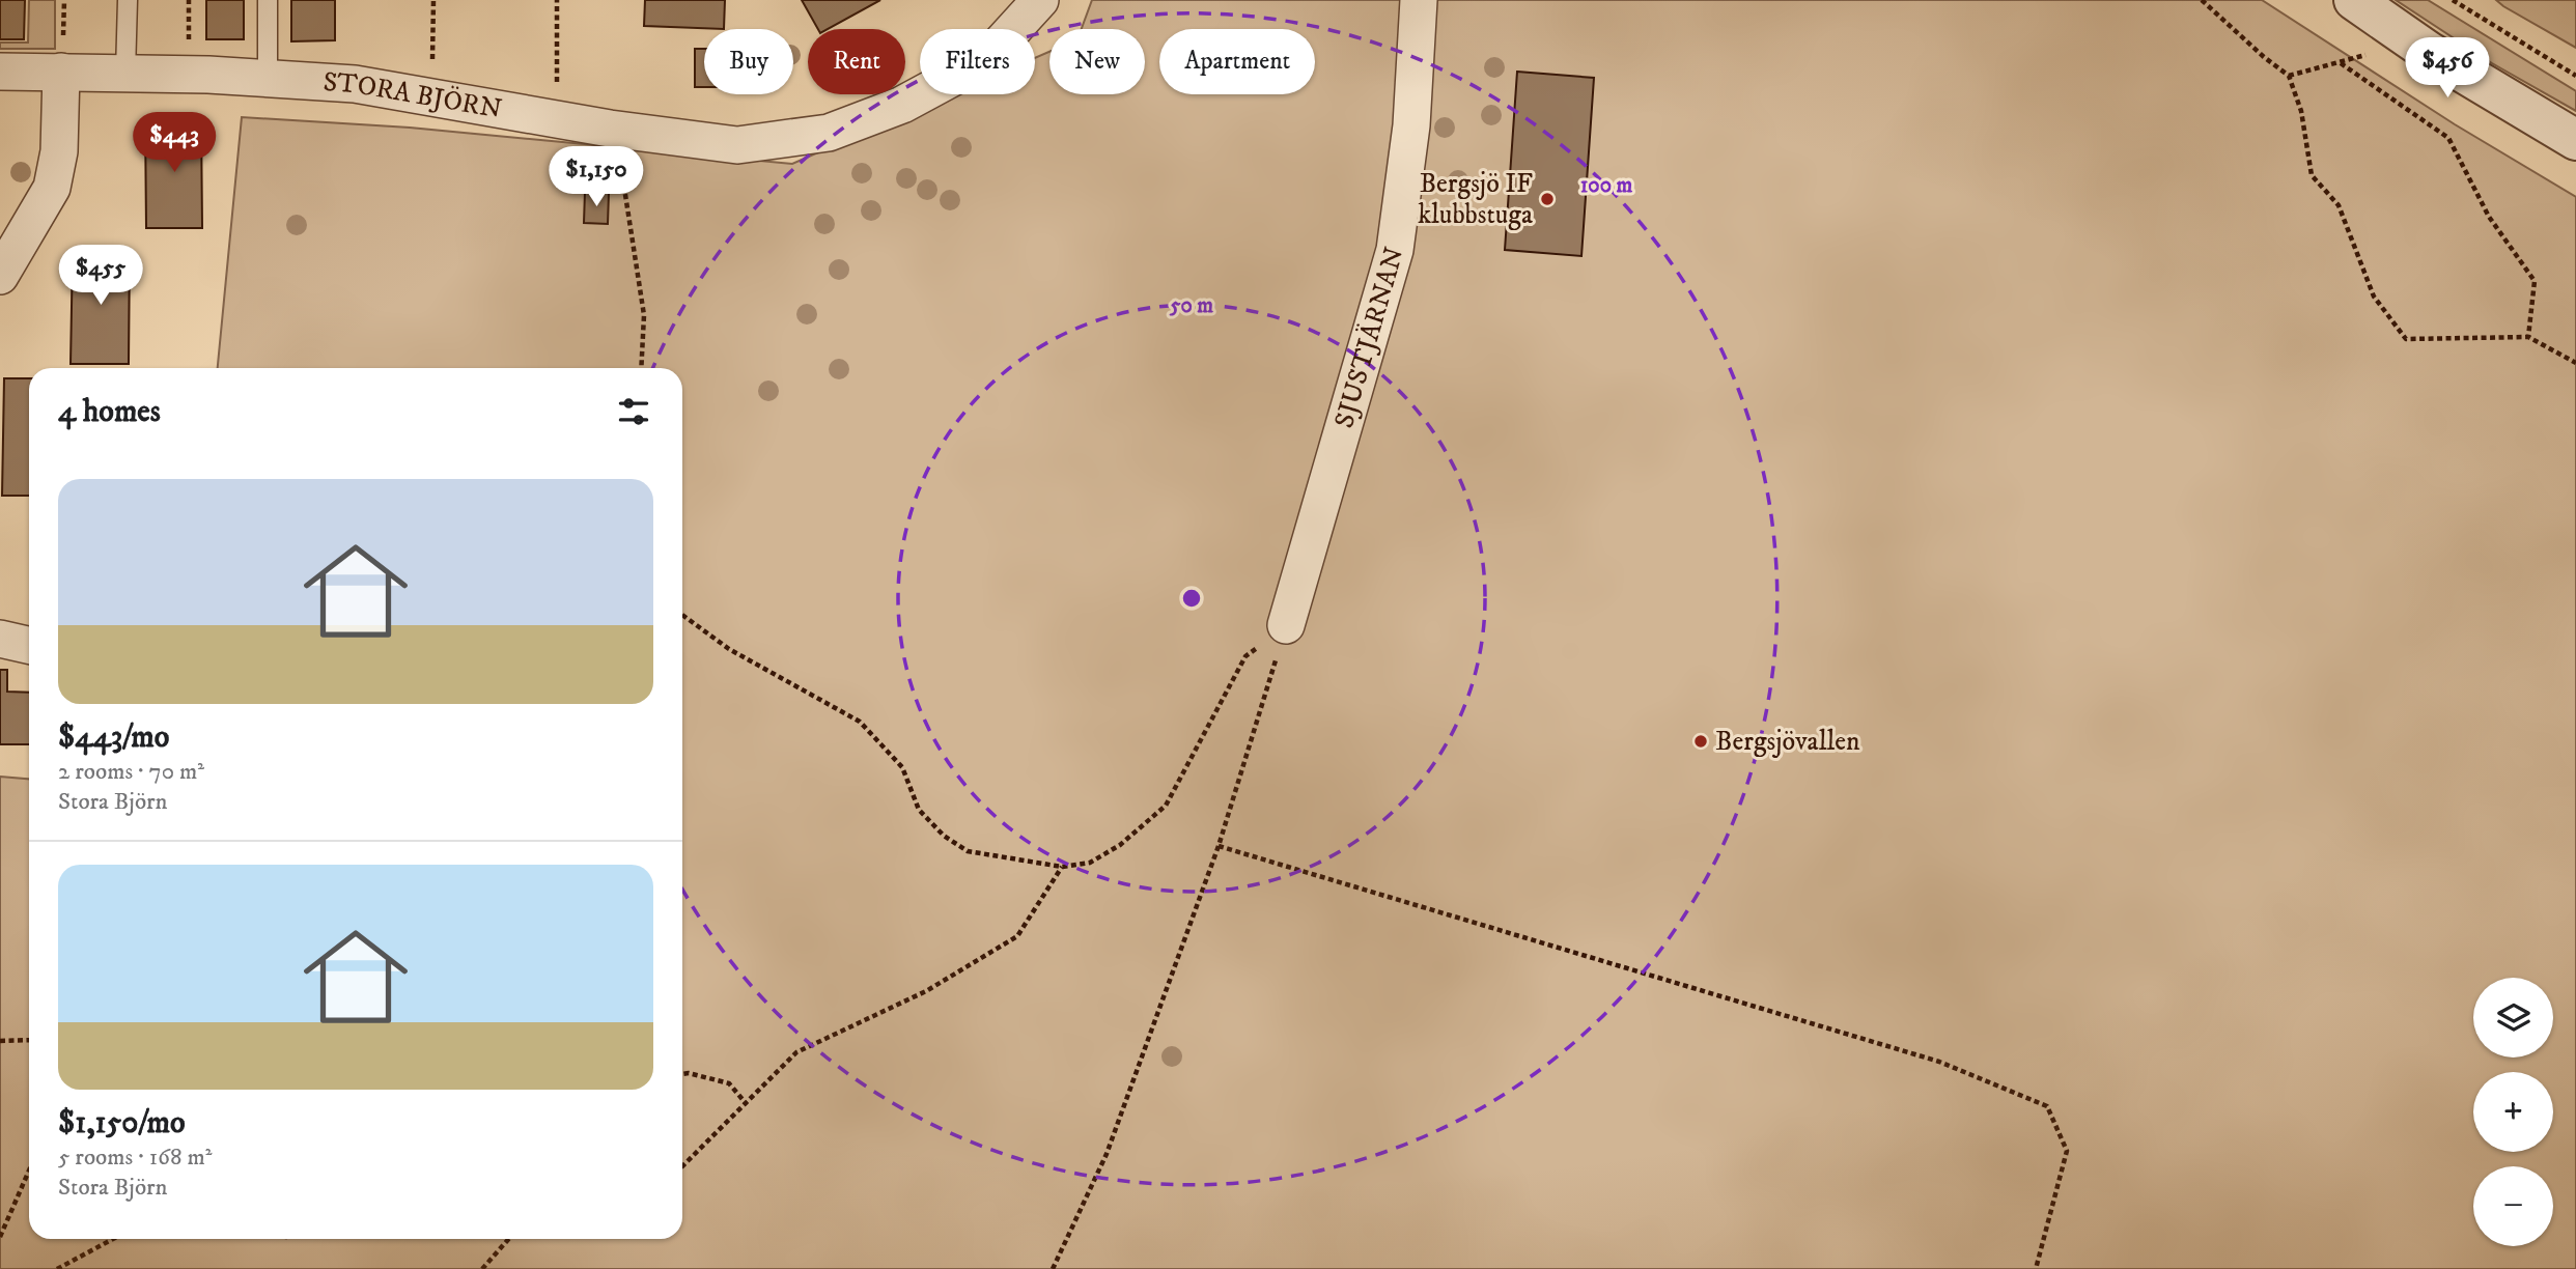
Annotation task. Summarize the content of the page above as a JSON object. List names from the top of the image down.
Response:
{
  "streets": {
    "street": ["STORA BJÖRN", "SJUSTJÄRNAN"]
  },
  "places": ["Bergsjö IF klubbstuga", "Bergsjövallen"],
  "page": {
    "chip": [
      "Buy",
      "Rent",
      "Filters",
      "New",
      "Apartment"
    ],
    "price": [
      "$456",
      "$443",
      "$1,150",
      "$455"
    ],
    "heading": "4 homes",
    "list": [
      {
        "name": "$443/mo",
        "note": "2 rooms · 70 m² · Stora Björn"
      },
      {
        "name": "$1,150/mo",
        "note": "5 rooms · 168 m² · Stora Björn"
      }
    ],
    "map_buttons": ["+", "−"]
  },
  "rings": ["100 m", "50 m"]
}
